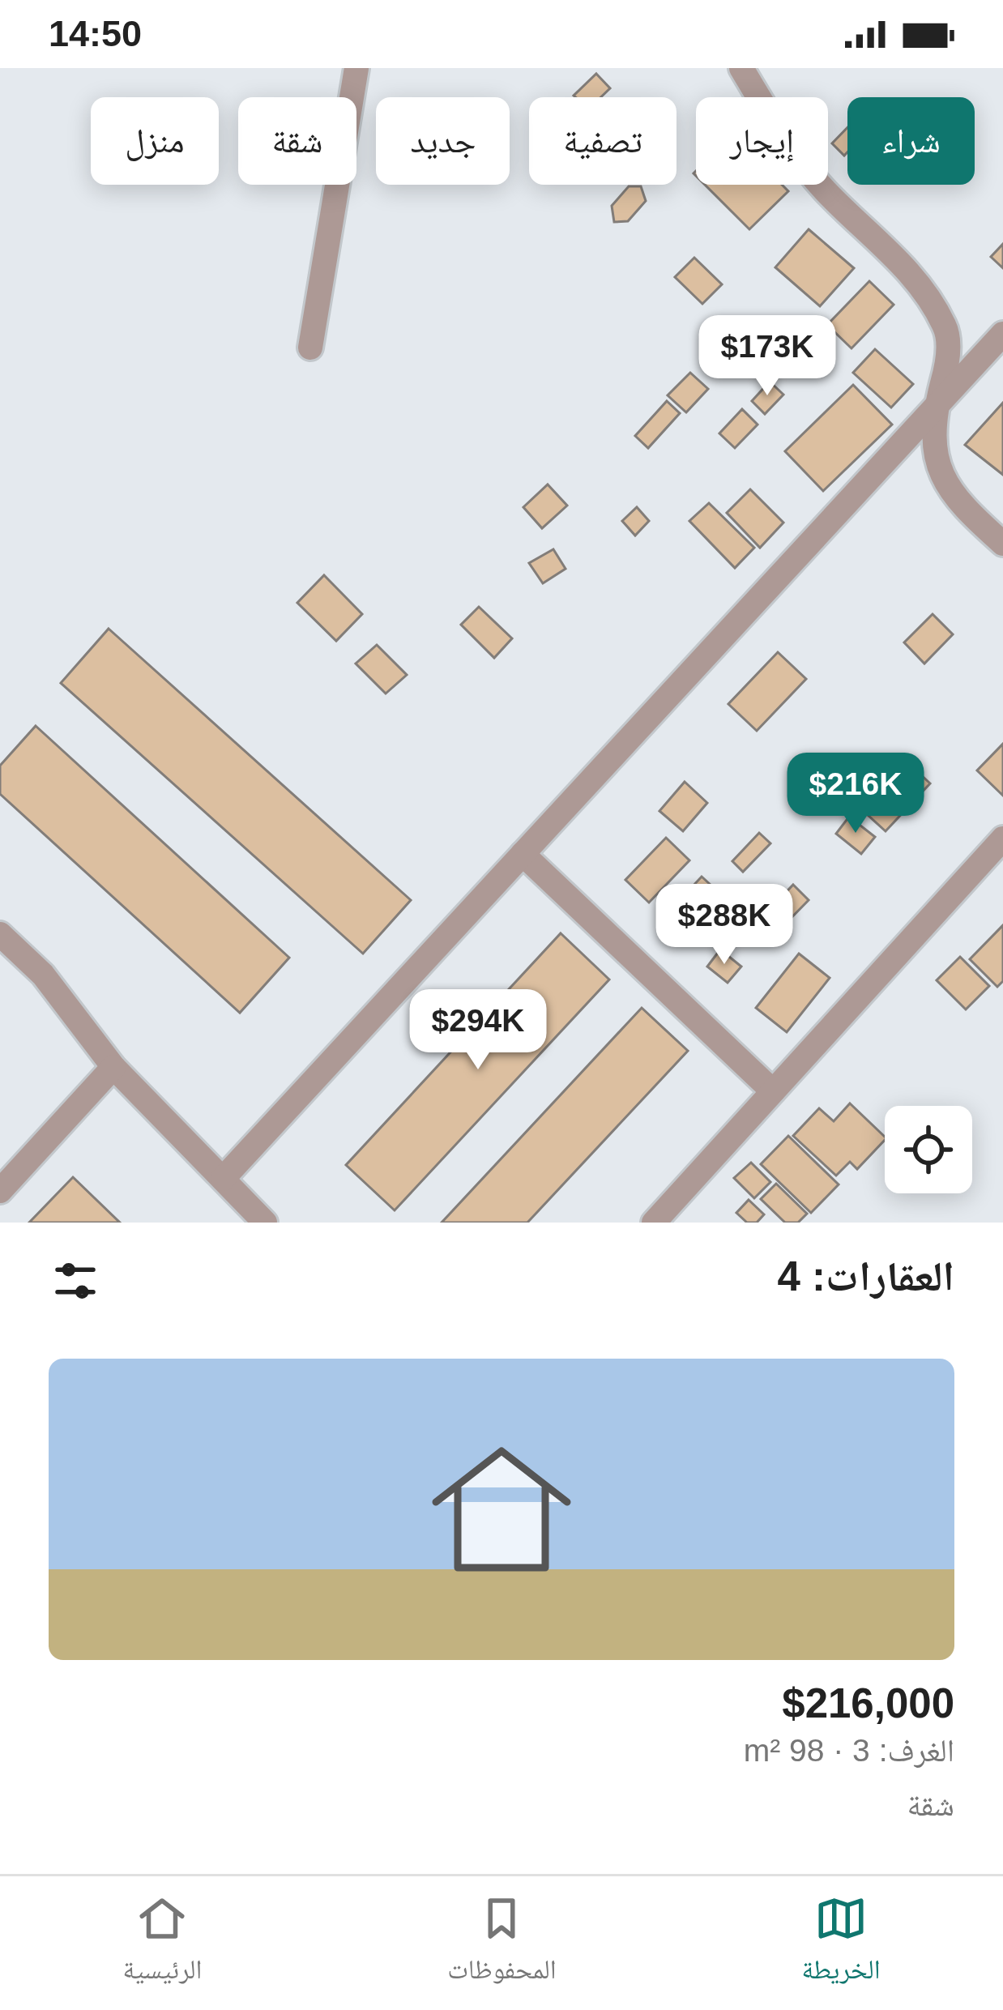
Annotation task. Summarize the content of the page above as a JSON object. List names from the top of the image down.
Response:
{
  "page": {
    "status": "14:50",
    "chip": [
      "شراء",
      "إيجار",
      "تصفية",
      "جديد",
      "شقة",
      "منزل"
    ],
    "price": [
      "$173K",
      "$216K",
      "$288K",
      "$294K"
    ],
    "heading": "العقارات: 4",
    "list": [
      {
        "name": "$216,000",
        "note": "الغرف: 3 · 98 m² · شقة"
      }
    ],
    "tabs": ["الخريطة", "المحفوظات", "الرئيسية"]
  }
}
